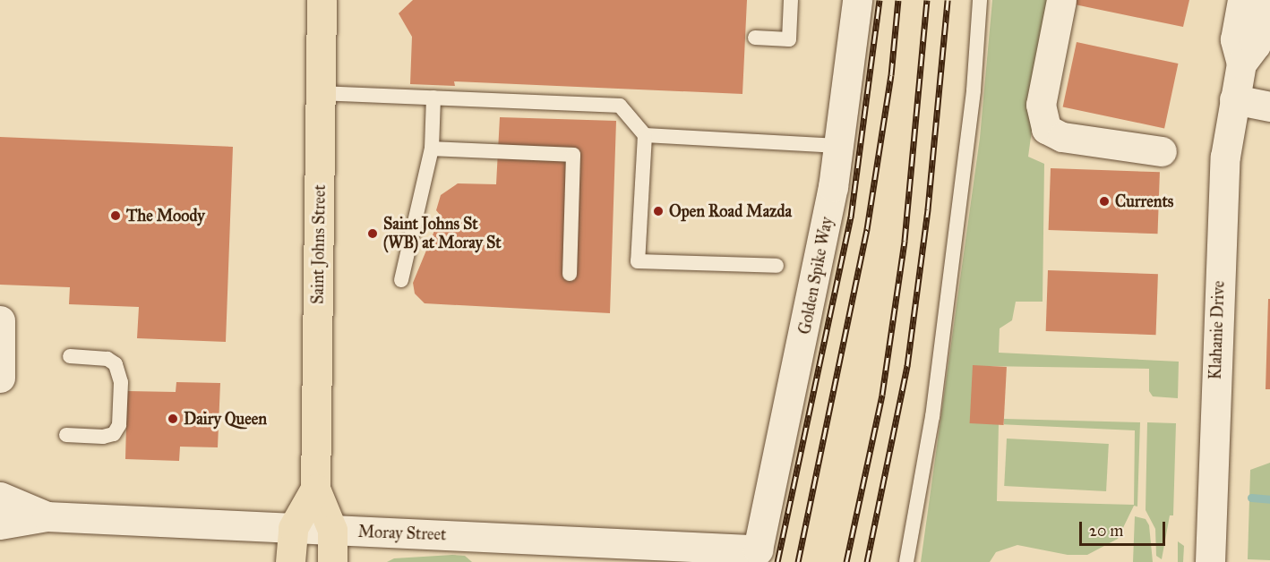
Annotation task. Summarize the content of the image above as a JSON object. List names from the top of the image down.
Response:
{
  "streets": {
    "main road": ["Saint Johns Street"],
    "street": ["Golden Spike Way", "Klahanie Drive", "Moray Street"]
  },
  "crossings": [
    ["Saint Johns Street", "Moray Street"],
    ["Golden Spike Way", "Moray Street"]
  ],
  "places": [
    "Currents",
    "Open Road Mazda",
    "The Moody",
    "Saint Johns St (WB) at Moray St",
    "Dairy Queen"
  ],
  "scale_bar": "20 m"
}
